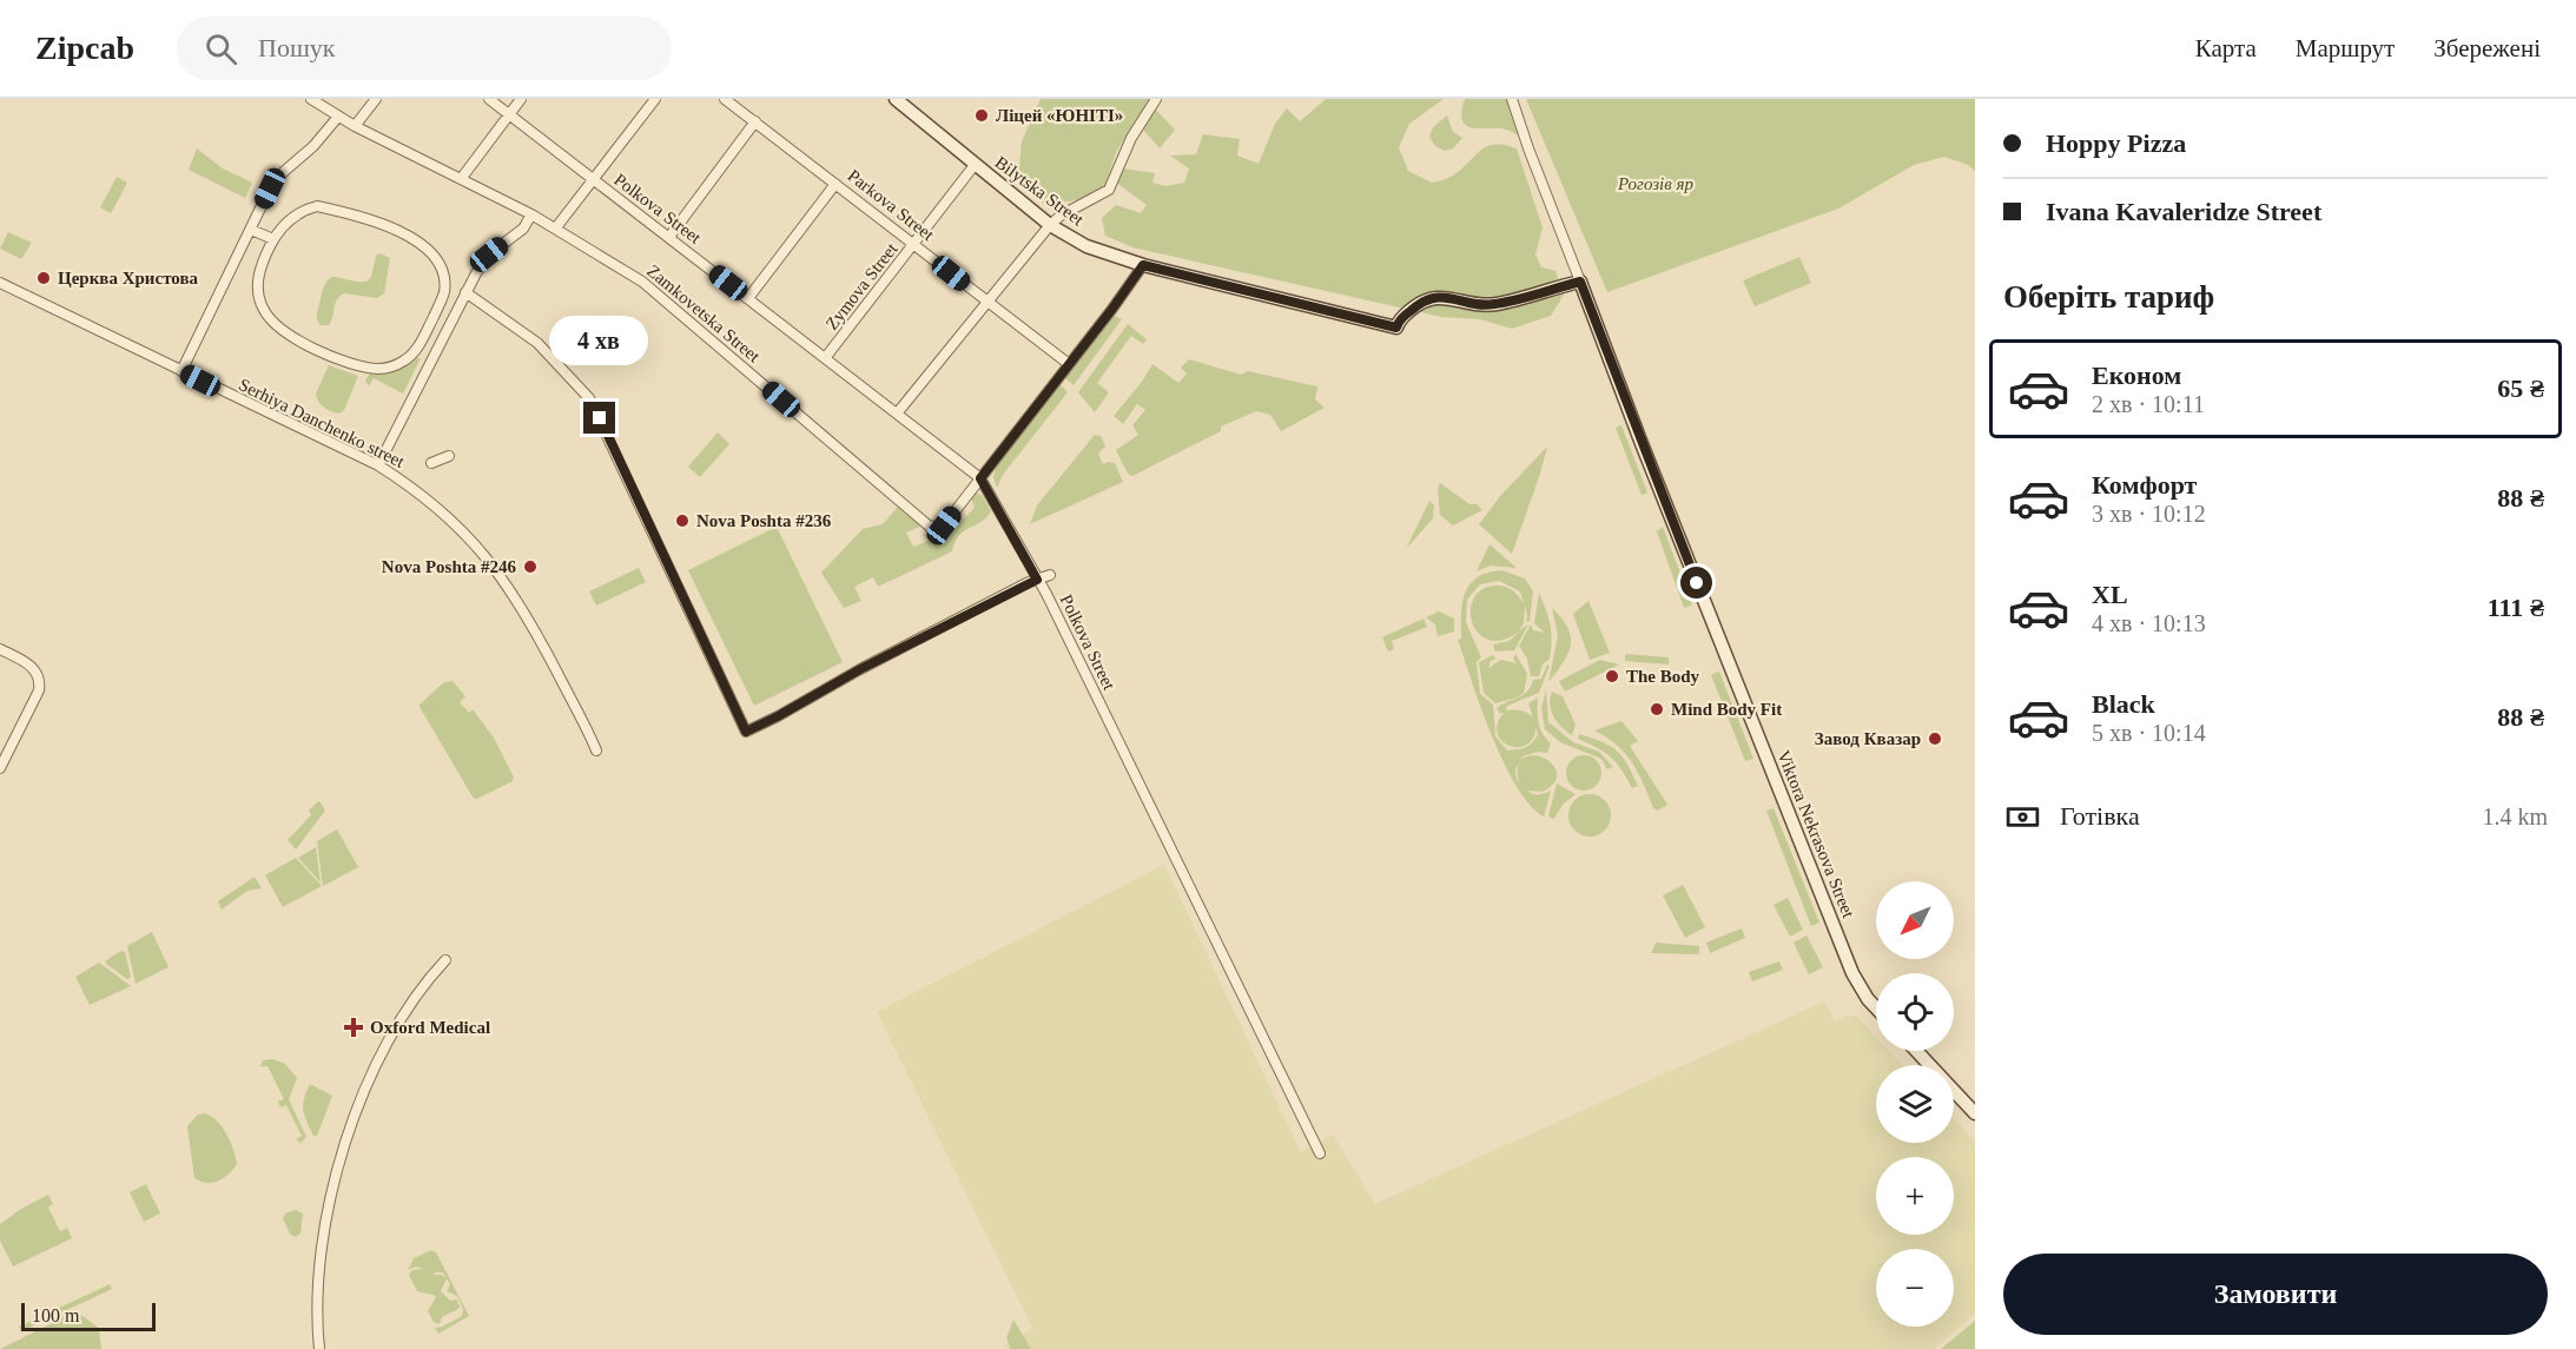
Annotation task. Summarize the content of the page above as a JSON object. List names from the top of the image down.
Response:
{
  "streets": {
    "main road": ["Bilytska Street", "Viktora Nekrasova Street"],
    "street": [
      "Parkova Street",
      "Polkova Street",
      "Zymova Street",
      "Zamkovetska Street",
      "Serhiya Danchenko street"
    ]
  },
  "crossings": [
    ["Bilytska Street", "Zymova Street"],
    ["Bilytska Street", "Viktora Nekrasova Street"],
    ["Parkova Street", "Zymova Street"],
    ["Polkova Street", "Zymova Street"],
    ["Polkova Street", "Zamkovetska Street"]
  ],
  "parks": ["Рогозів яр"],
  "places": {
    "other": [
      "Ліцей «ЮНІТІ»",
      "Церква Христова",
      "Nova Poshta #236",
      "Nova Poshta #246",
      "The Body",
      "Mind Body Fit",
      "Завод Квазар"
    ],
    "health": ["Oxford Medical"]
  },
  "scale_bar": "100 m",
  "north": "bottom left",
  "page": {
    "header": "Zipcab",
    "search": "Пошук",
    "nav": ["Карта", "Маршрут", "Збережені"],
    "banner": ["Hoppy Pizza", "Ivana Kavaleridze Street"],
    "heading": "Оберіть тариф",
    "bubble": "4 хв",
    "list": [
      {
        "name": "Економ",
        "note": "2 хв · 10:11",
        "value": "65 ₴"
      },
      {
        "name": "Комфорт",
        "note": "3 хв · 10:12",
        "value": "88 ₴"
      },
      {
        "name": "XL",
        "note": "4 хв · 10:13",
        "value": "111 ₴"
      },
      {
        "name": "Black",
        "note": "5 хв · 10:14",
        "value": "88 ₴"
      }
    ],
    "pay": ["Готівка", "1.4 km"],
    "map_buttons": ["+", "−"],
    "buttons": "Замовити",
    "scale": "100 m"
  }
}
